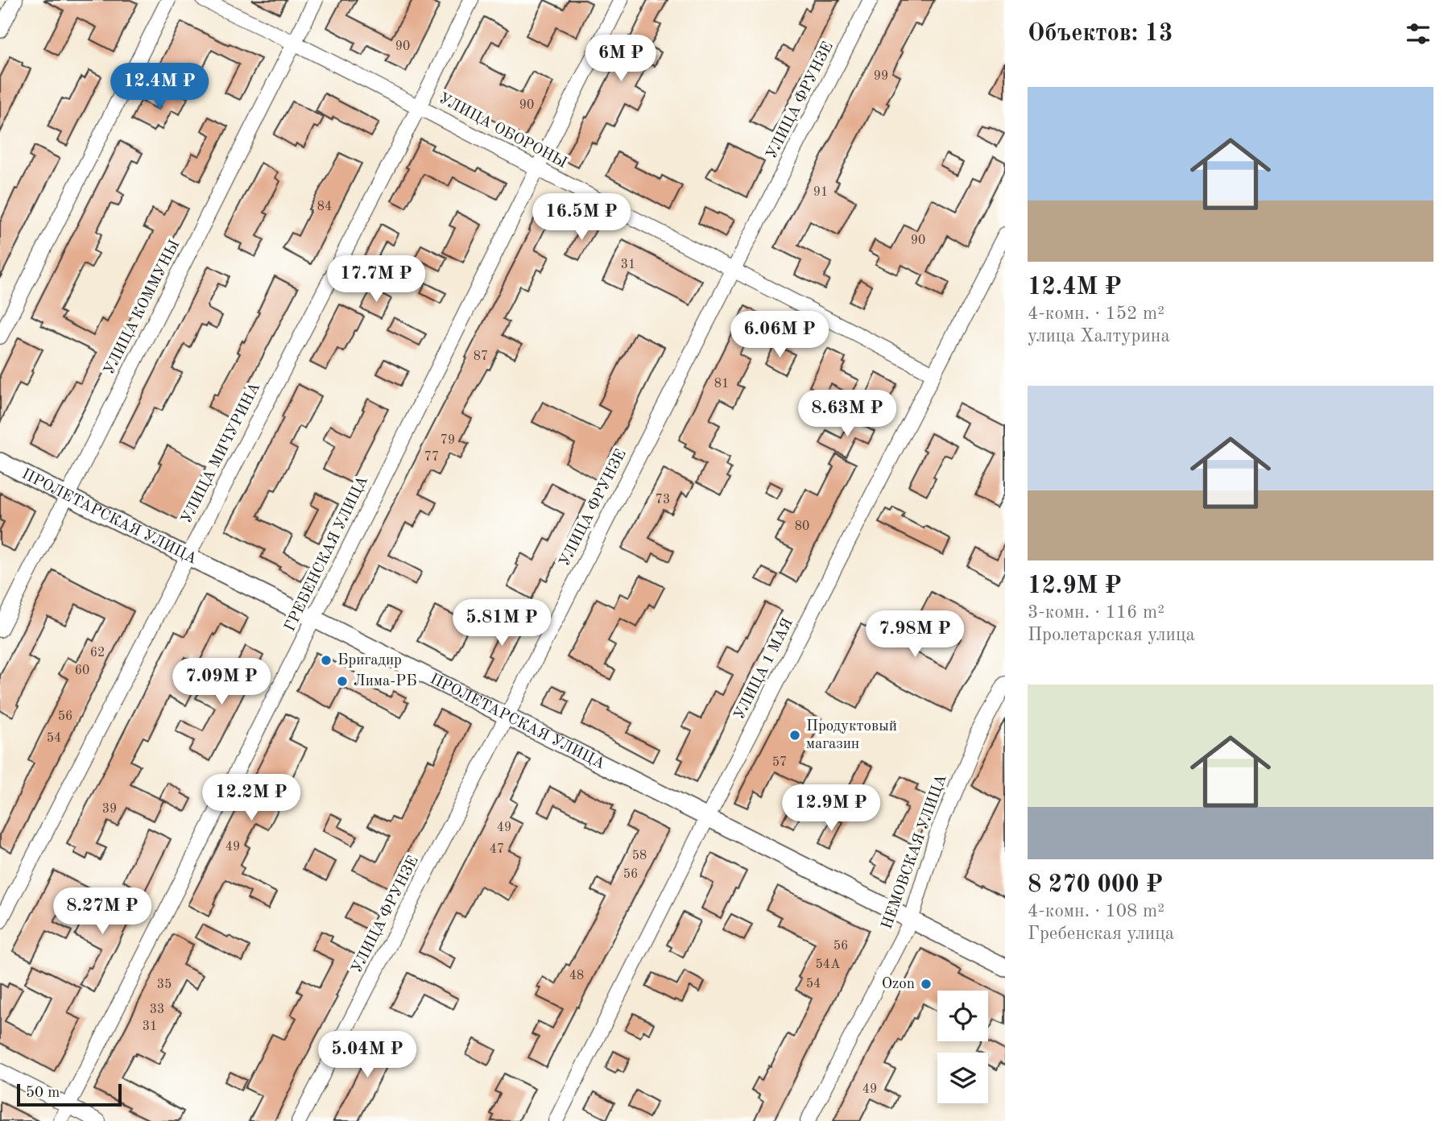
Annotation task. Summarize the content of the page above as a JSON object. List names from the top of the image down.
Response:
{
  "streets": {
    "main road": ["ПРОЛЕТАРСКАЯ УЛИЦА"],
    "street": [
      "УЛИЦА ФРУНЗЕ",
      "УЛИЦА ОБОРОНЫ",
      "УЛИЦА КОММУНЫ",
      "УЛИЦА МИЧУРИНА",
      "ГРЕБЕНСКАЯ УЛИЦА",
      "УЛИЦА 1 МАЯ",
      "НЕМОВСКАЯ УЛИЦА"
    ]
  },
  "crossings": [
    ["УЛИЦА ФРУНЗЕ", "УЛИЦА ОБОРОНЫ"],
    ["УЛИЦА ФРУНЗЕ", "ПРОЛЕТАРСКАЯ УЛИЦА"],
    ["УЛИЦА ОБОРОНЫ", "УЛИЦА КОММУНЫ"],
    ["УЛИЦА ОБОРОНЫ", "УЛИЦА МИЧУРИНА"],
    ["УЛИЦА ОБОРОНЫ", "ГРЕБЕНСКАЯ УЛИЦА"],
    ["УЛИЦА ОБОРОНЫ", "УЛИЦА 1 МАЯ"],
    ["УЛИЦА КОММУНЫ", "ПРОЛЕТАРСКАЯ УЛИЦА"],
    ["УЛИЦА МИЧУРИНА", "ПРОЛЕТАРСКАЯ УЛИЦА"],
    ["ПРОЛЕТАРСКАЯ УЛИЦА", "ГРЕБЕНСКАЯ УЛИЦА"],
    ["ПРОЛЕТАРСКАЯ УЛИЦА", "УЛИЦА 1 МАЯ"],
    ["ПРОЛЕТАРСКАЯ УЛИЦА", "НЕМОВСКАЯ УЛИЦА"]
  ],
  "places": [
    "Бригадир",
    "Лима-РБ",
    "Продуктовый магазин",
    "Ozon"
  ],
  "house_numbers": [
    "90",
    "99",
    "90",
    "91",
    "84",
    "90",
    "31",
    "87",
    "81",
    "79",
    "77",
    "73",
    "80",
    "62",
    "60",
    "56",
    "54",
    "57",
    "39",
    "49",
    "49",
    "47",
    "58",
    "56",
    "56",
    "54А",
    "48",
    "54",
    "35",
    "33",
    "31",
    "49"
  ],
  "scale_bar": "50 m",
  "page": {
    "heading": "Объектов: 13",
    "price": [
      "6M ₽",
      "12.4M ₽",
      "16.5M ₽",
      "17.7M ₽",
      "6.06M ₽",
      "8.63M ₽",
      "5.81M ₽",
      "7.98M ₽",
      "7.09M ₽",
      "12.2M ₽",
      "12.9M ₽",
      "8.27M ₽",
      "5.04M ₽"
    ],
    "list": [
      {
        "name": "12.4M ₽",
        "note": "4-комн. · 152 m² · улица Халтурина"
      },
      {
        "name": "12.9M ₽",
        "note": "3-комн. · 116 m² · Пролетарская улица"
      },
      {
        "name": "8 270 000 ₽",
        "note": "4-комн. · 108 m² · Гребенская улица"
      }
    ],
    "scale": "50 m"
  }
}
